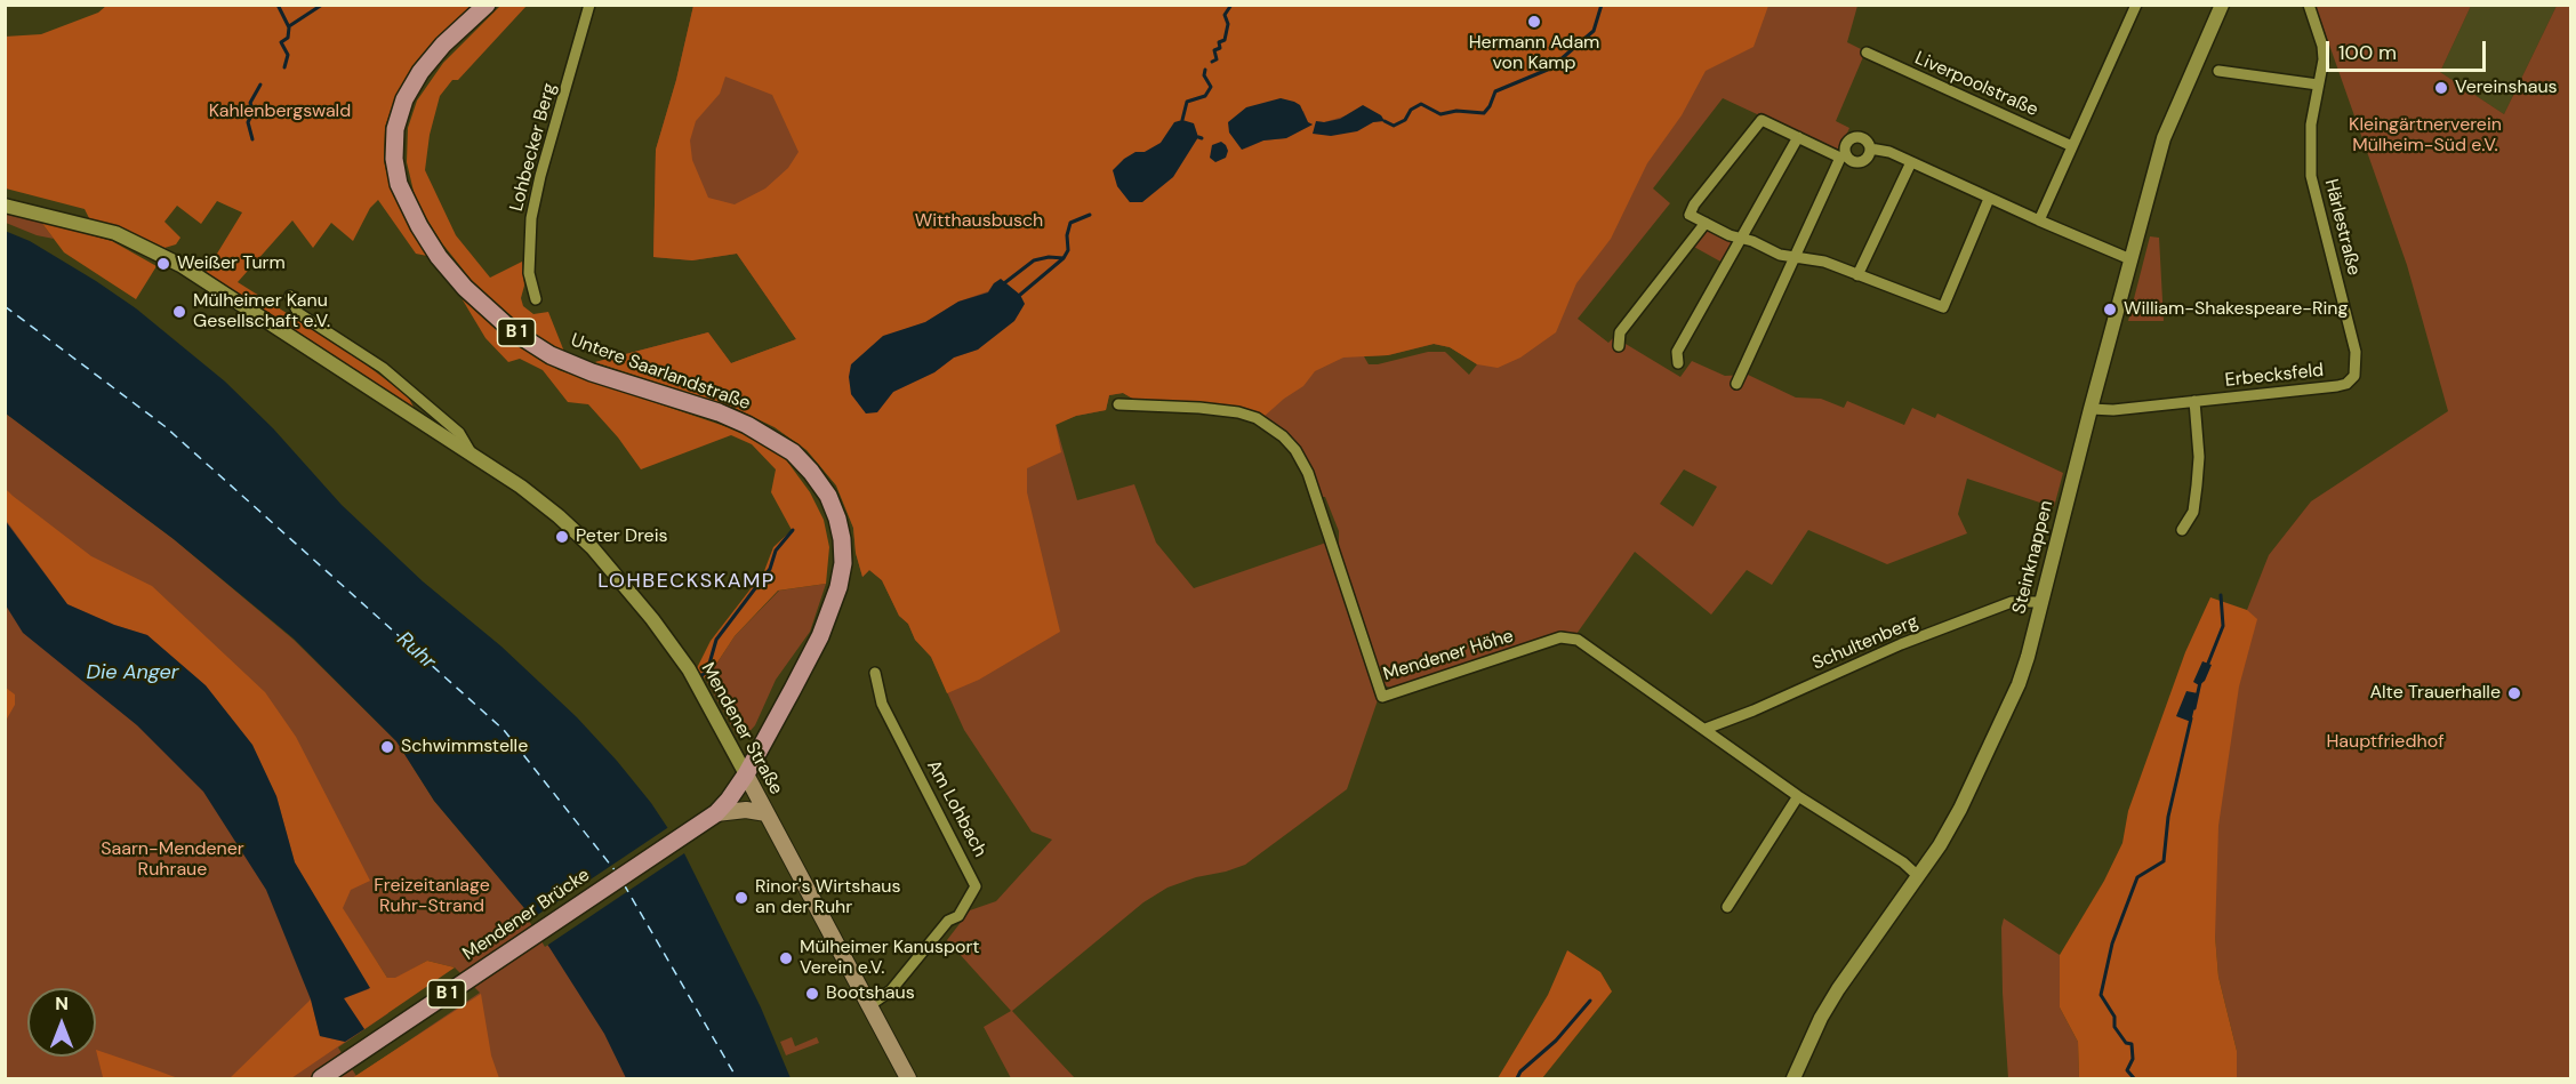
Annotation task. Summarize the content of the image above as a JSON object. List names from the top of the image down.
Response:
{
  "streets": {
    "main road": [
      "B 1",
      "Untere Saarlandstraße",
      "Mendener Straße",
      "Mendener Brücke"
    ],
    "street": [
      "Liverpoolstraße",
      "Lohbecker Berg",
      "Härlestraße",
      "Erbecksfeld",
      "Steinknappen",
      "Schultenberg",
      "Mendener Höhe",
      "Am Lohbach"
    ]
  },
  "crossings": [
    ["Härlestraße", "Erbecksfeld"],
    ["Untere Saarlandstraße", "Mendener Straße"],
    ["Untere Saarlandstraße", "Mendener Brücke"],
    ["Erbecksfeld", "Steinknappen"],
    ["Steinknappen", "Schultenberg"],
    ["Steinknappen", "Mendener Höhe"],
    ["Schultenberg", "Mendener Höhe"],
    ["Mendener Straße", "Am Lohbach"],
    ["Mendener Straße", "Mendener Brücke"]
  ],
  "districts": ["LOHBECKSKAMP"],
  "water": ["Ruhr", "Die Anger"],
  "parks": [
    "Kahlenbergswald",
    "Kleingärtnerverein Mülheim-Süd e.V.",
    "Witthausbusch",
    "Hauptfriedhof",
    "Saarn-Mendener Ruhraue",
    "Freizeitanlage Ruhr-Strand"
  ],
  "places": [
    "Hermann Adam von Kamp",
    "Vereinshaus",
    "Weißer Turm",
    "William-Shakespeare-Ring",
    "Mülheimer Kanu Gesellschaft e.V.",
    "Peter Dreis",
    "Alte Trauerhalle",
    "Schwimmstelle",
    "Rinor's Wirtshaus an der Ruhr",
    "Mülheimer Kanusport Verein e.V.",
    "Bootshaus"
  ],
  "scale_bar": "100 m",
  "north": "top"
}
